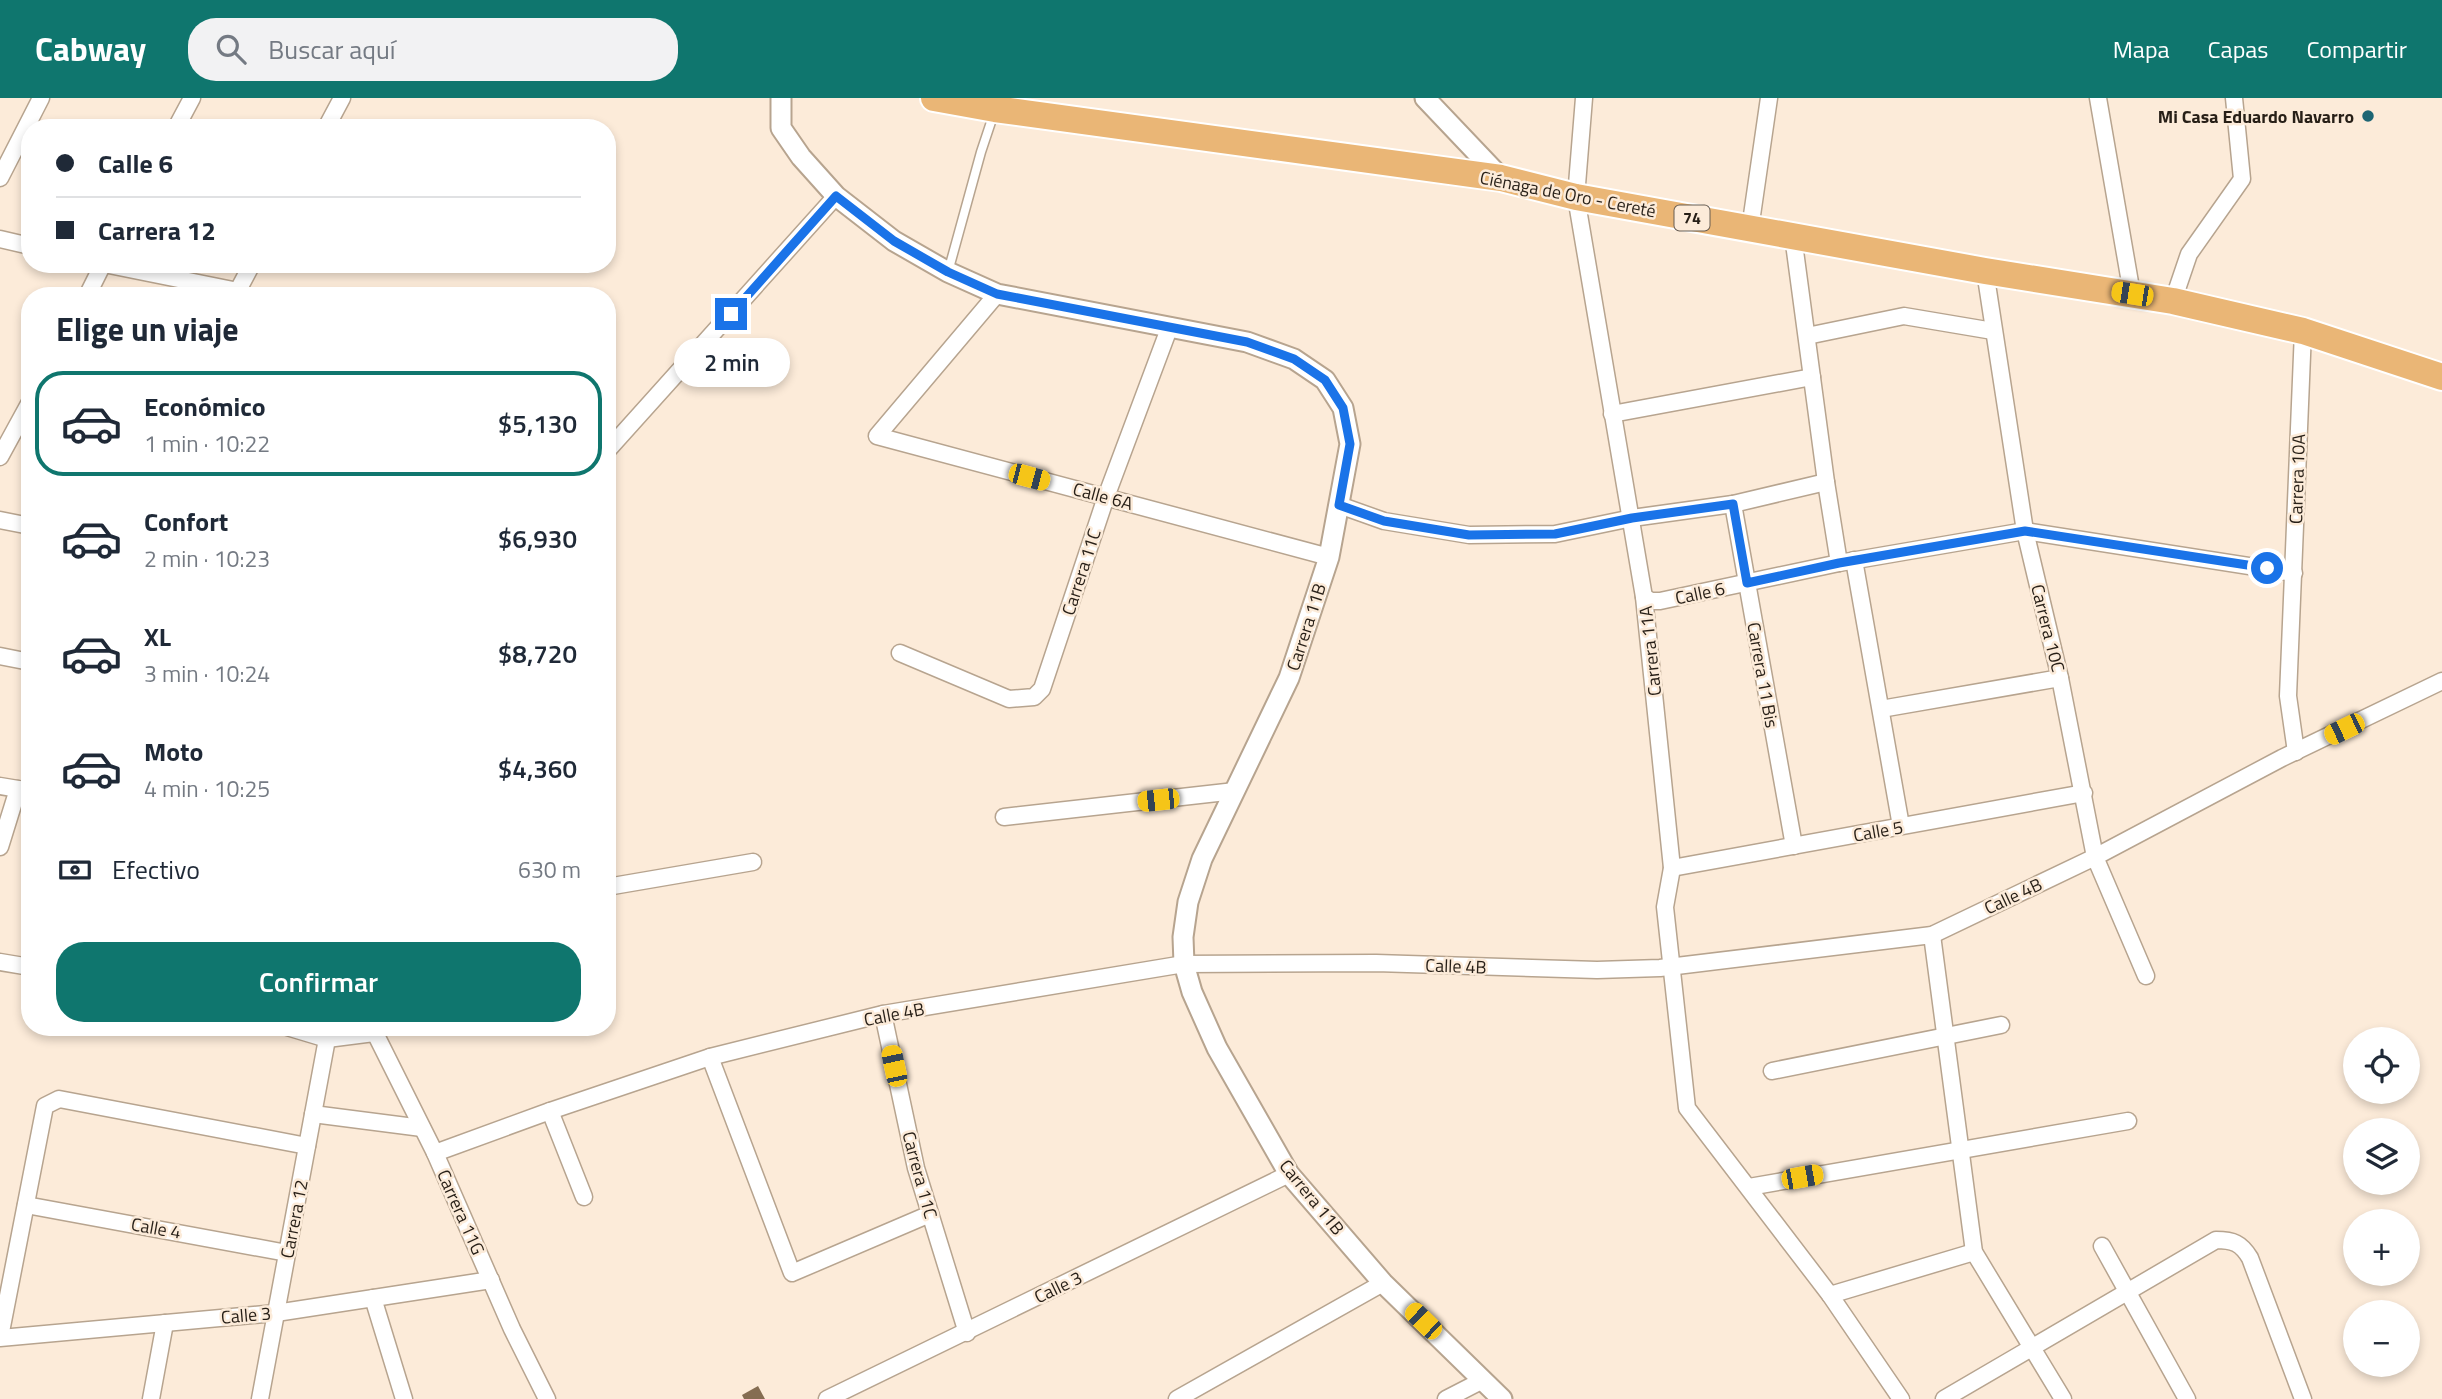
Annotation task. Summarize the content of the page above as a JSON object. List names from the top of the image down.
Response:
{
  "streets": {
    "highway": ["Ciénaga de Oro - Cereté", "74"],
    "street": [
      "Carrera 10A",
      "Calle 6A",
      "Carrera 11C",
      "Calle 6",
      "Carrera 11B",
      "Carrera 10C",
      "Carrera 11A",
      "Carrera 11 Bis",
      "Calle 5",
      "Calle 4B",
      "Carrera 11G",
      "Carrera 12",
      "Calle 4",
      "Calle 3"
    ]
  },
  "crossings": [
    ["Ciénaga de Oro - Cereté", "Carrera 10A"],
    ["Ciénaga de Oro - Cereté", "Carrera 10C"],
    ["Ciénaga de Oro - Cereté", "Carrera 11A"],
    ["Carrera 10A", "Calle 6"],
    ["Carrera 10A", "Calle 4B"],
    ["Calle 6A", "Carrera 11C"],
    ["Calle 6A", "Carrera 11B"],
    ["Carrera 11C", "Carrera 11B"],
    ["Carrera 11C", "Calle 4B"],
    ["Carrera 11C", "Calle 3"],
    ["Calle 6", "Carrera 10C"],
    ["Calle 6", "Carrera 11A"],
    ["Calle 6", "Carrera 11 Bis"],
    ["Carrera 11B", "Calle 4B"],
    ["Carrera 11B", "Calle 3"],
    ["Carrera 10C", "Calle 5"],
    ["Carrera 10C", "Calle 4B"],
    ["Carrera 11A", "Calle 5"],
    ["Carrera 11A", "Calle 4B"],
    ["Carrera 11 Bis", "Calle 5"],
    ["Calle 4B", "Carrera 11G"],
    ["Carrera 11G", "Calle 3"],
    ["Carrera 12", "Calle 4"],
    ["Carrera 12", "Calle 3"]
  ],
  "places": ["Mi Casa Eduardo Navarro"],
  "page": {
    "header": "Cabway",
    "search": "Buscar aquí",
    "nav": ["Mapa", "Capas", "Compartir"],
    "banner": ["Calle 6", "Carrera 12"],
    "heading": "Elige un viaje",
    "bubble": "2 min",
    "list": [
      {
        "name": "Económico",
        "note": "1 min · 10:22",
        "value": "$5,130"
      },
      {
        "name": "Confort",
        "note": "2 min · 10:23",
        "value": "$6,930"
      },
      {
        "name": "XL",
        "note": "3 min · 10:24",
        "value": "$8,720"
      },
      {
        "name": "Moto",
        "note": "4 min · 10:25",
        "value": "$4,360"
      }
    ],
    "pay": ["Efectivo", "630 m"],
    "buttons": "Confirmar",
    "map_buttons": ["+", "−"]
  }
}
